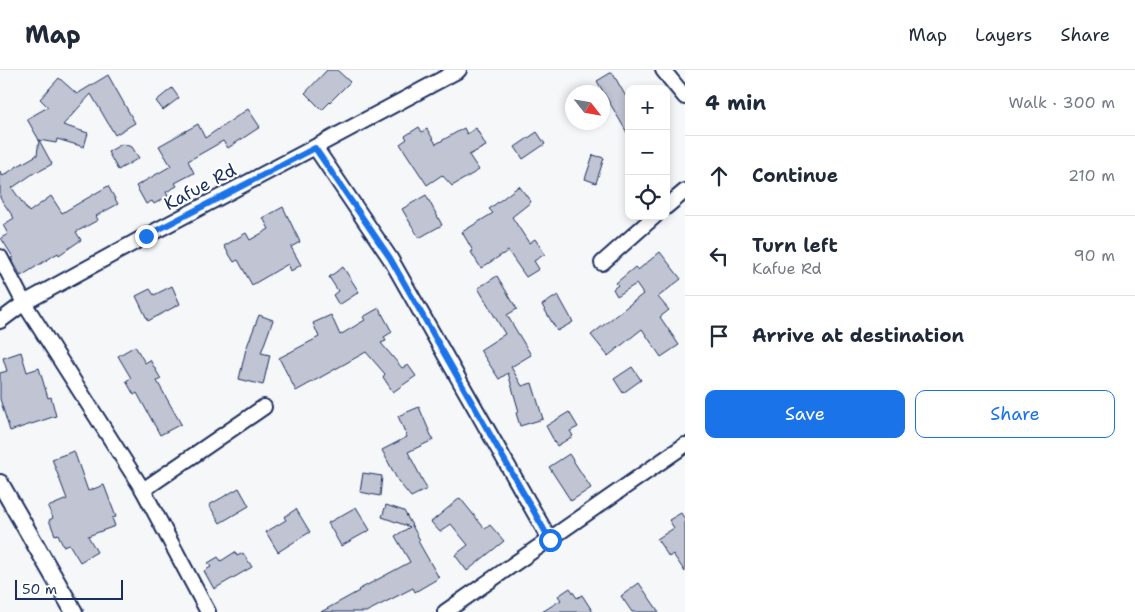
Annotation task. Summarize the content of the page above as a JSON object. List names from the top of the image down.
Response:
{
  "streets": {
    "street": ["Kafue Rd"]
  },
  "scale_bar": "50 m",
  "north": "bottom right",
  "page": {
    "header": "Map",
    "nav": ["Map", "Layers", "Share"],
    "heading": ["4 min", "Walk · 300 m"],
    "map_buttons": ["+", "−"],
    "list": [
      ["Continue", "210 m"],
      ["Turn left", "Kafue Rd", "90 m"],
      "Arrive at destination"
    ],
    "buttons": ["Save", "Share"],
    "scale": "50 m"
  }
}
